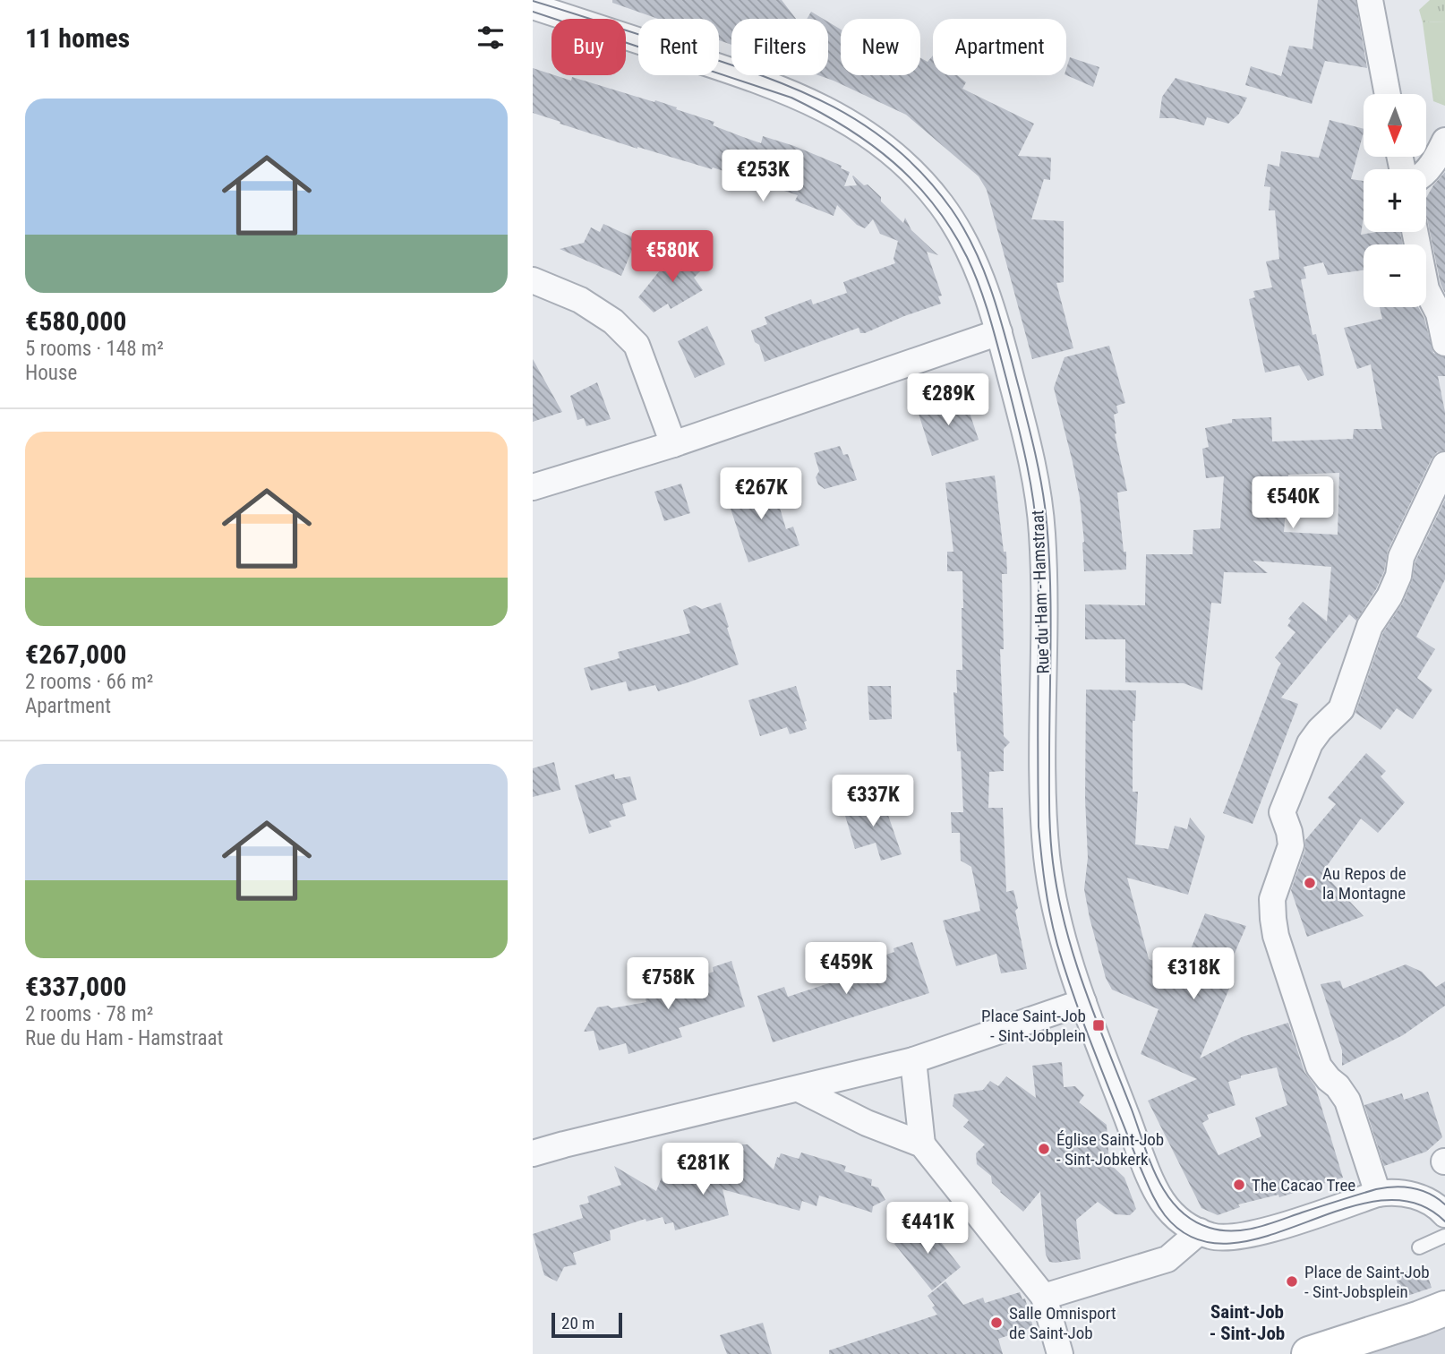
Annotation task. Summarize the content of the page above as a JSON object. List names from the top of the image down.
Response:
{
  "streets": {
    "street": ["Rue du Ham - Hamstraat"]
  },
  "districts": ["Saint-Job - Sint-Job"],
  "places": {
    "other": [
      "Au Repos de la Montagne",
      "Église Saint-Job - Sint-Jobkerk",
      "The Cacao Tree",
      "Place de Saint-Job - Sint-Jobsplein",
      "Salle Omnisport de Saint-Job"
    ],
    "transit": ["Place Saint-Job - Sint-Jobplein"]
  },
  "scale_bar": "20 m",
  "north": "bottom",
  "page": {
    "heading": "11 homes",
    "chip": [
      "Buy",
      "Rent",
      "Filters",
      "New",
      "Apartment"
    ],
    "list": [
      {
        "name": "€580,000",
        "note": "5 rooms · 148 m² · House"
      },
      {
        "name": "€267,000",
        "note": "2 rooms · 66 m² · Apartment"
      },
      {
        "name": "€337,000",
        "note": "2 rooms · 78 m² · Rue du Ham - Hamstraat"
      }
    ],
    "map_buttons": ["+", "−"],
    "price": [
      "€253K",
      "€580K",
      "€289K",
      "€267K",
      "€540K",
      "€337K",
      "€459K",
      "€318K",
      "€758K",
      "€281K",
      "€441K"
    ],
    "scale": "20 m"
  }
}
